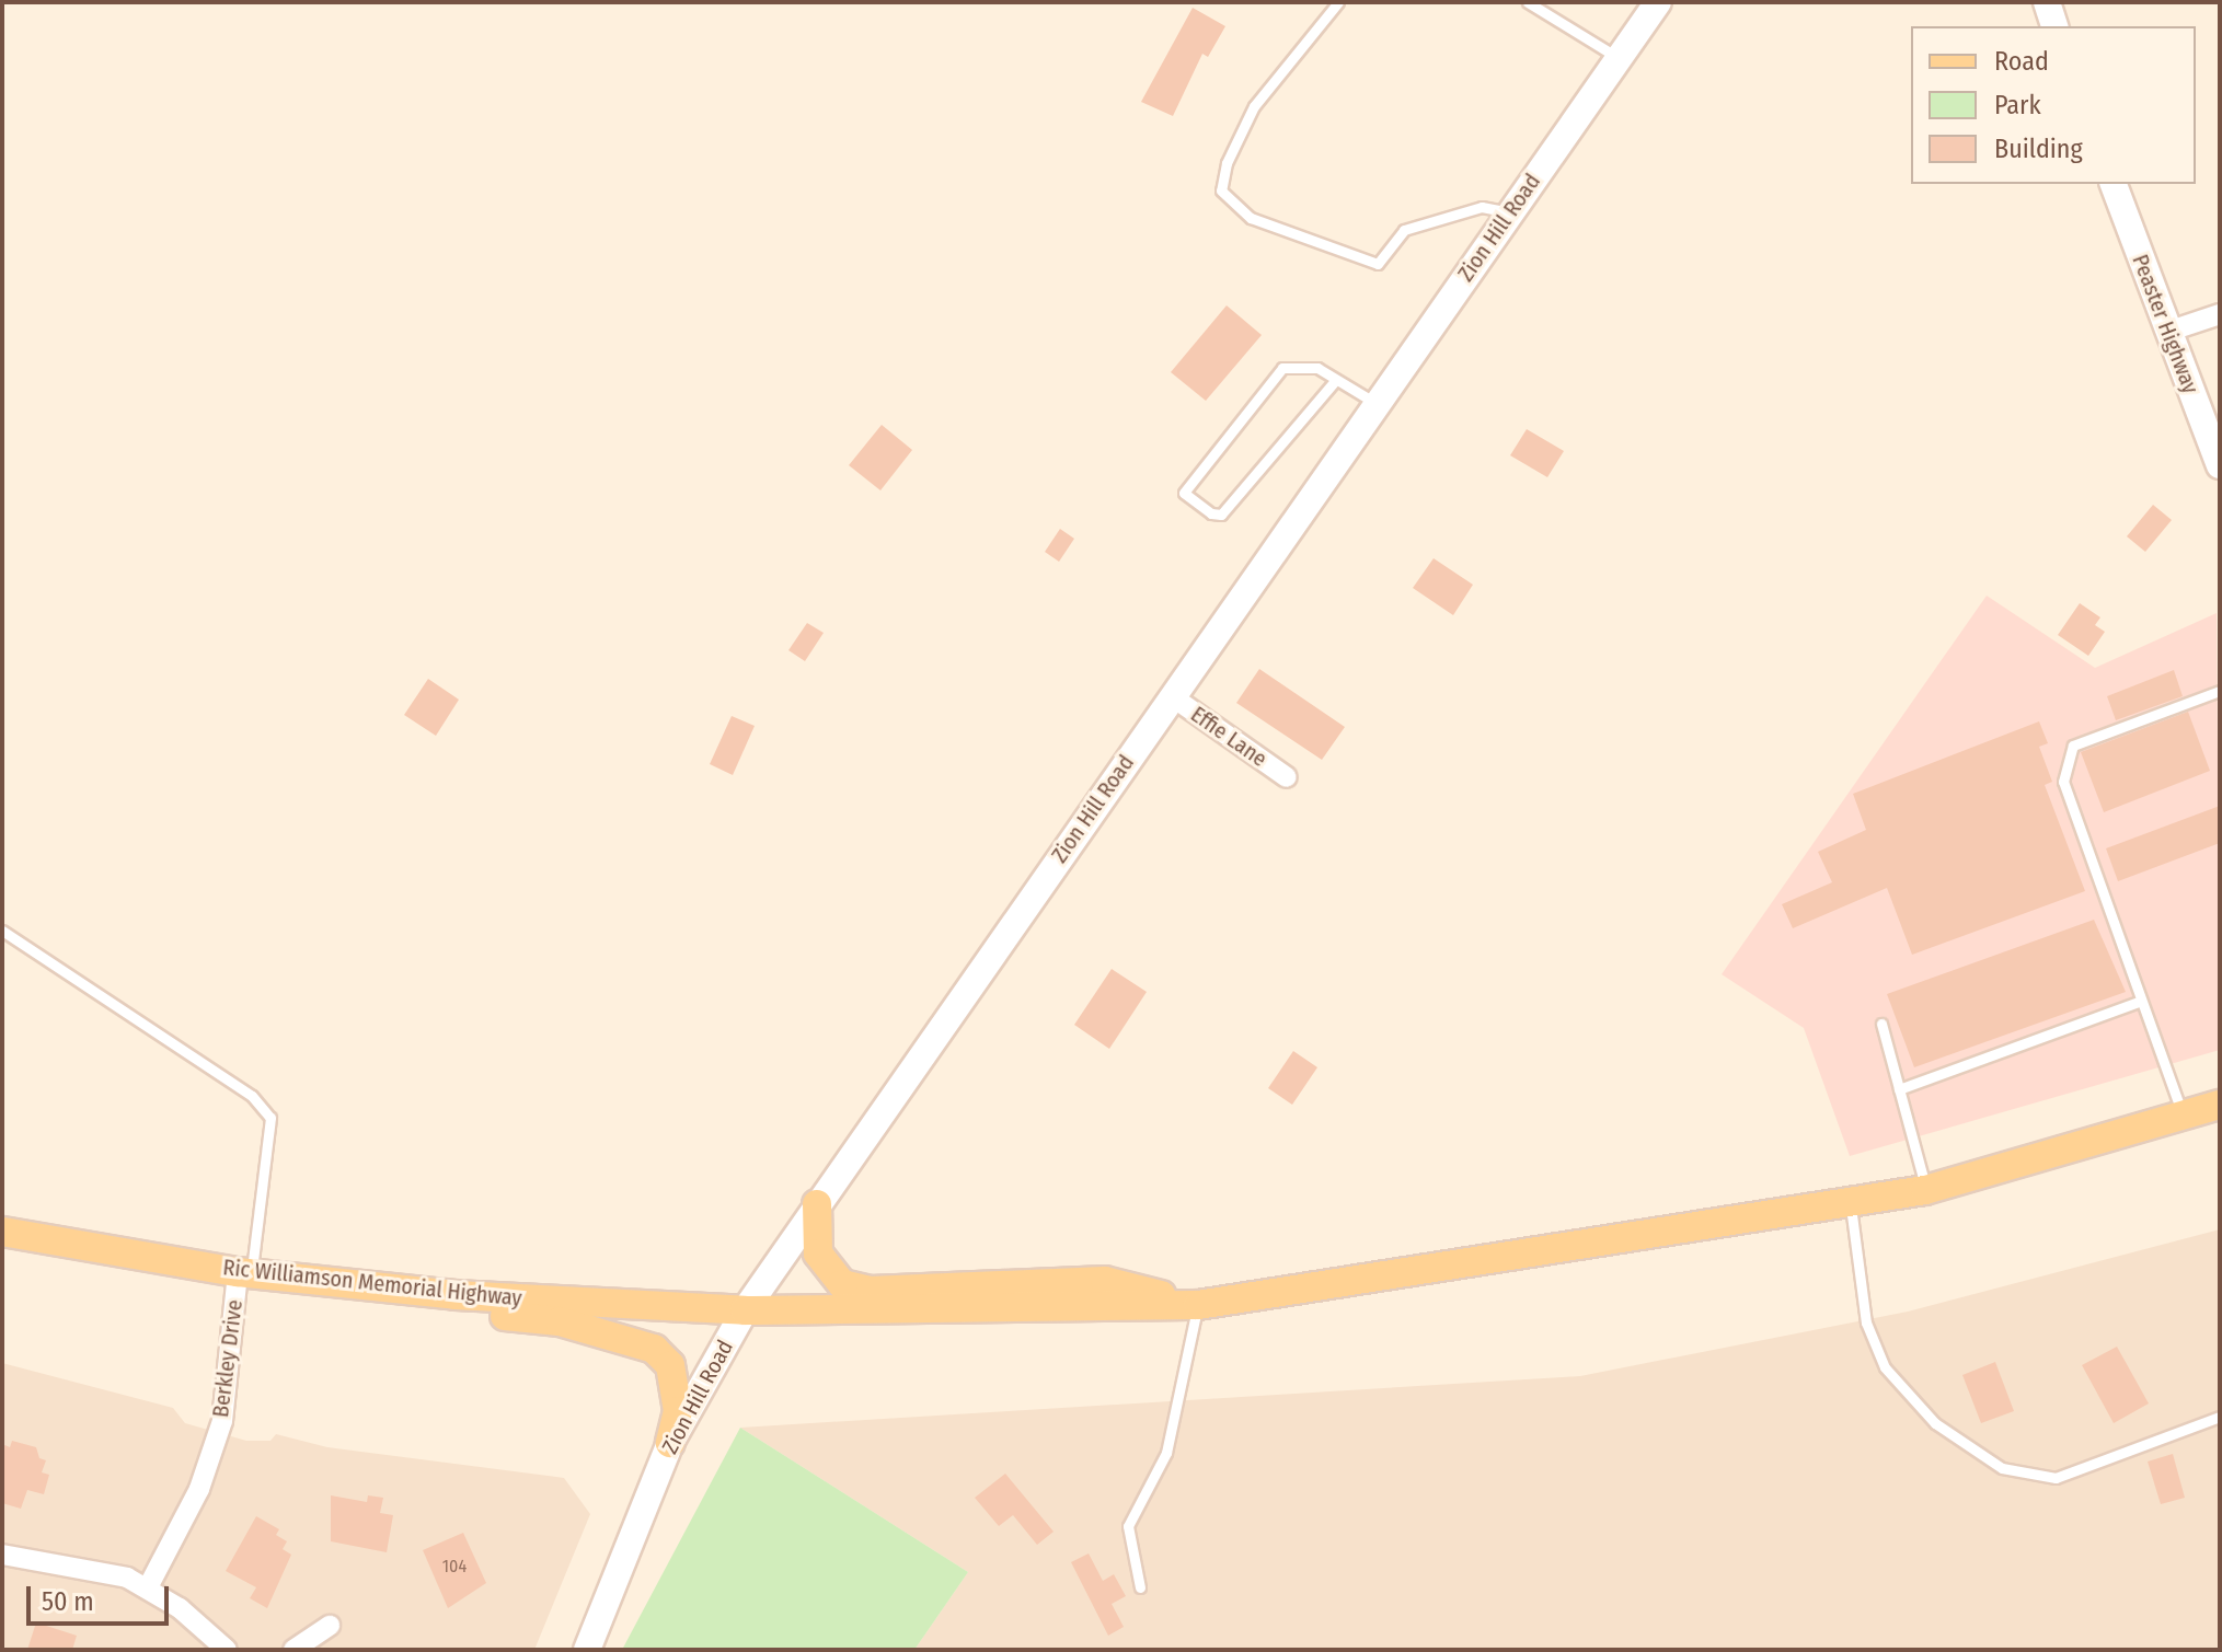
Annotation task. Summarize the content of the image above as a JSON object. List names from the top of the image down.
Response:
{
  "streets": {
    "main road": ["Zion Hill Road", "Peaster Highway", "Ric Williamson Memorial Highway"],
    "street": ["Effie Lane", "Berkley Drive"]
  },
  "crossings": [
    ["Zion Hill Road", "Effie Lane"],
    ["Zion Hill Road", "Ric Williamson Memorial Highway"],
    ["Ric Williamson Memorial Highway", "Berkley Drive"]
  ],
  "house_numbers": ["104"],
  "legend": ["Road", "Park", "Building"],
  "scale_bar": "50 m"
}
